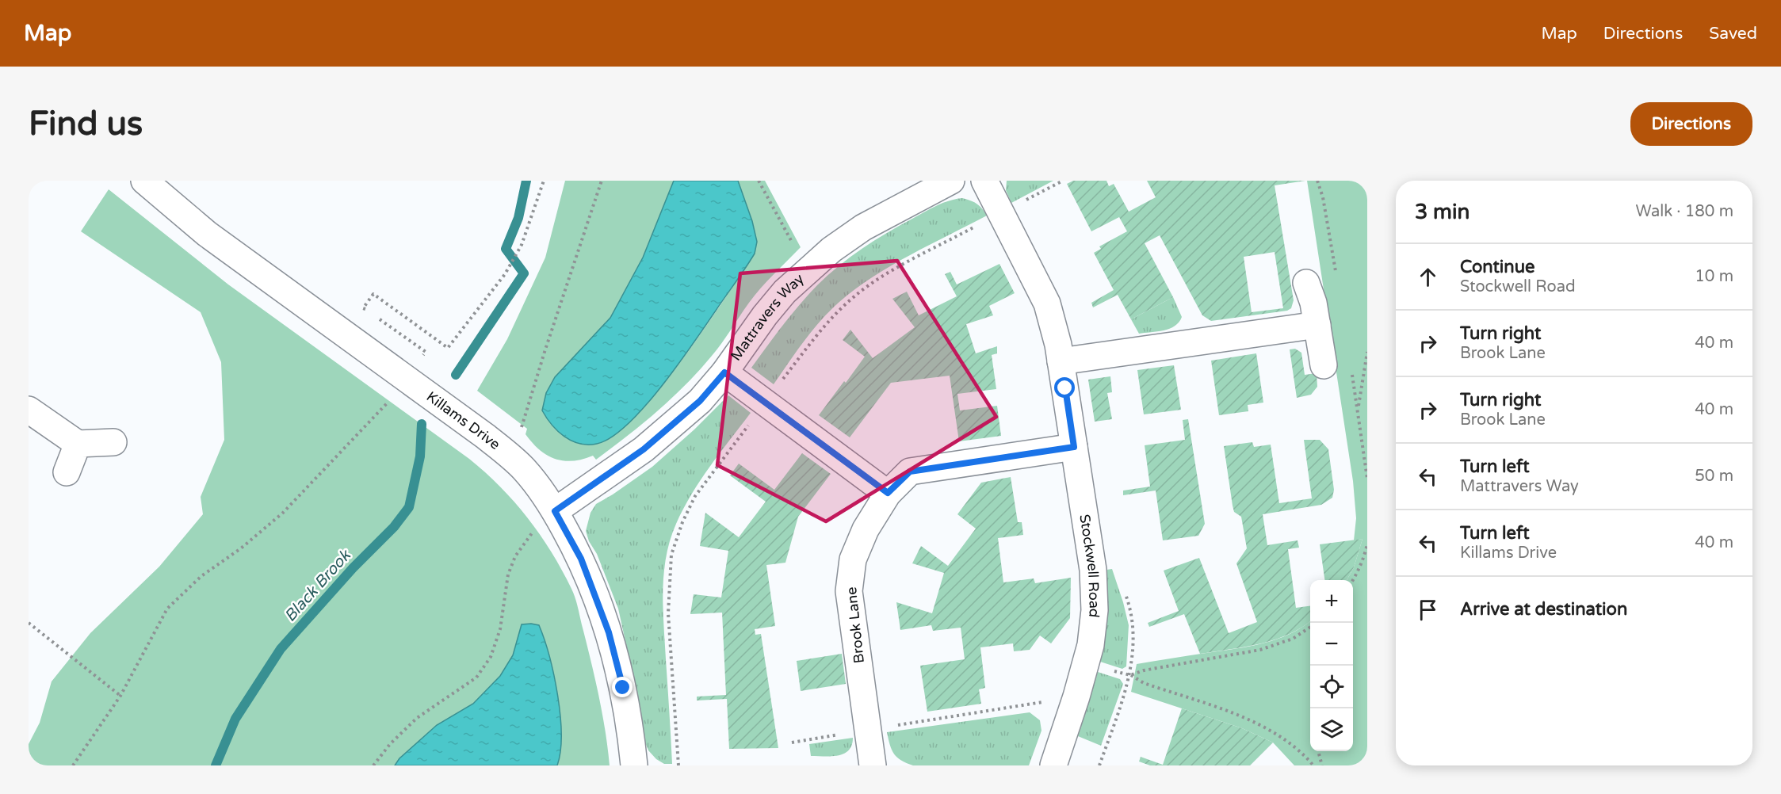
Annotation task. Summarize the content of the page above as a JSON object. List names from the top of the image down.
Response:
{
  "streets": {
    "street": [
      "Mattravers Way",
      "Killams Drive",
      "Stockwell Road",
      "Brook Lane"
    ]
  },
  "crossings": [
    ["Mattravers Way", "Killams Drive"],
    ["Stockwell Road", "Brook Lane"]
  ],
  "water": ["Black Brook"],
  "page": {
    "header": "Map",
    "nav": ["Map", "Directions", "Saved"],
    "buttons": "Directions",
    "title": "Find us",
    "heading": ["3 min", "Walk · 180 m"],
    "list": [
      ["Continue", "Stockwell Road", "10 m"],
      ["Turn right", "Brook Lane", "40 m"],
      ["Turn right", "Brook Lane", "40 m"],
      ["Turn left", "Mattravers Way", "50 m"],
      ["Turn left", "Killams Drive", "40 m"],
      "Arrive at destination"
    ],
    "map_buttons": ["+", "−"]
  }
}
